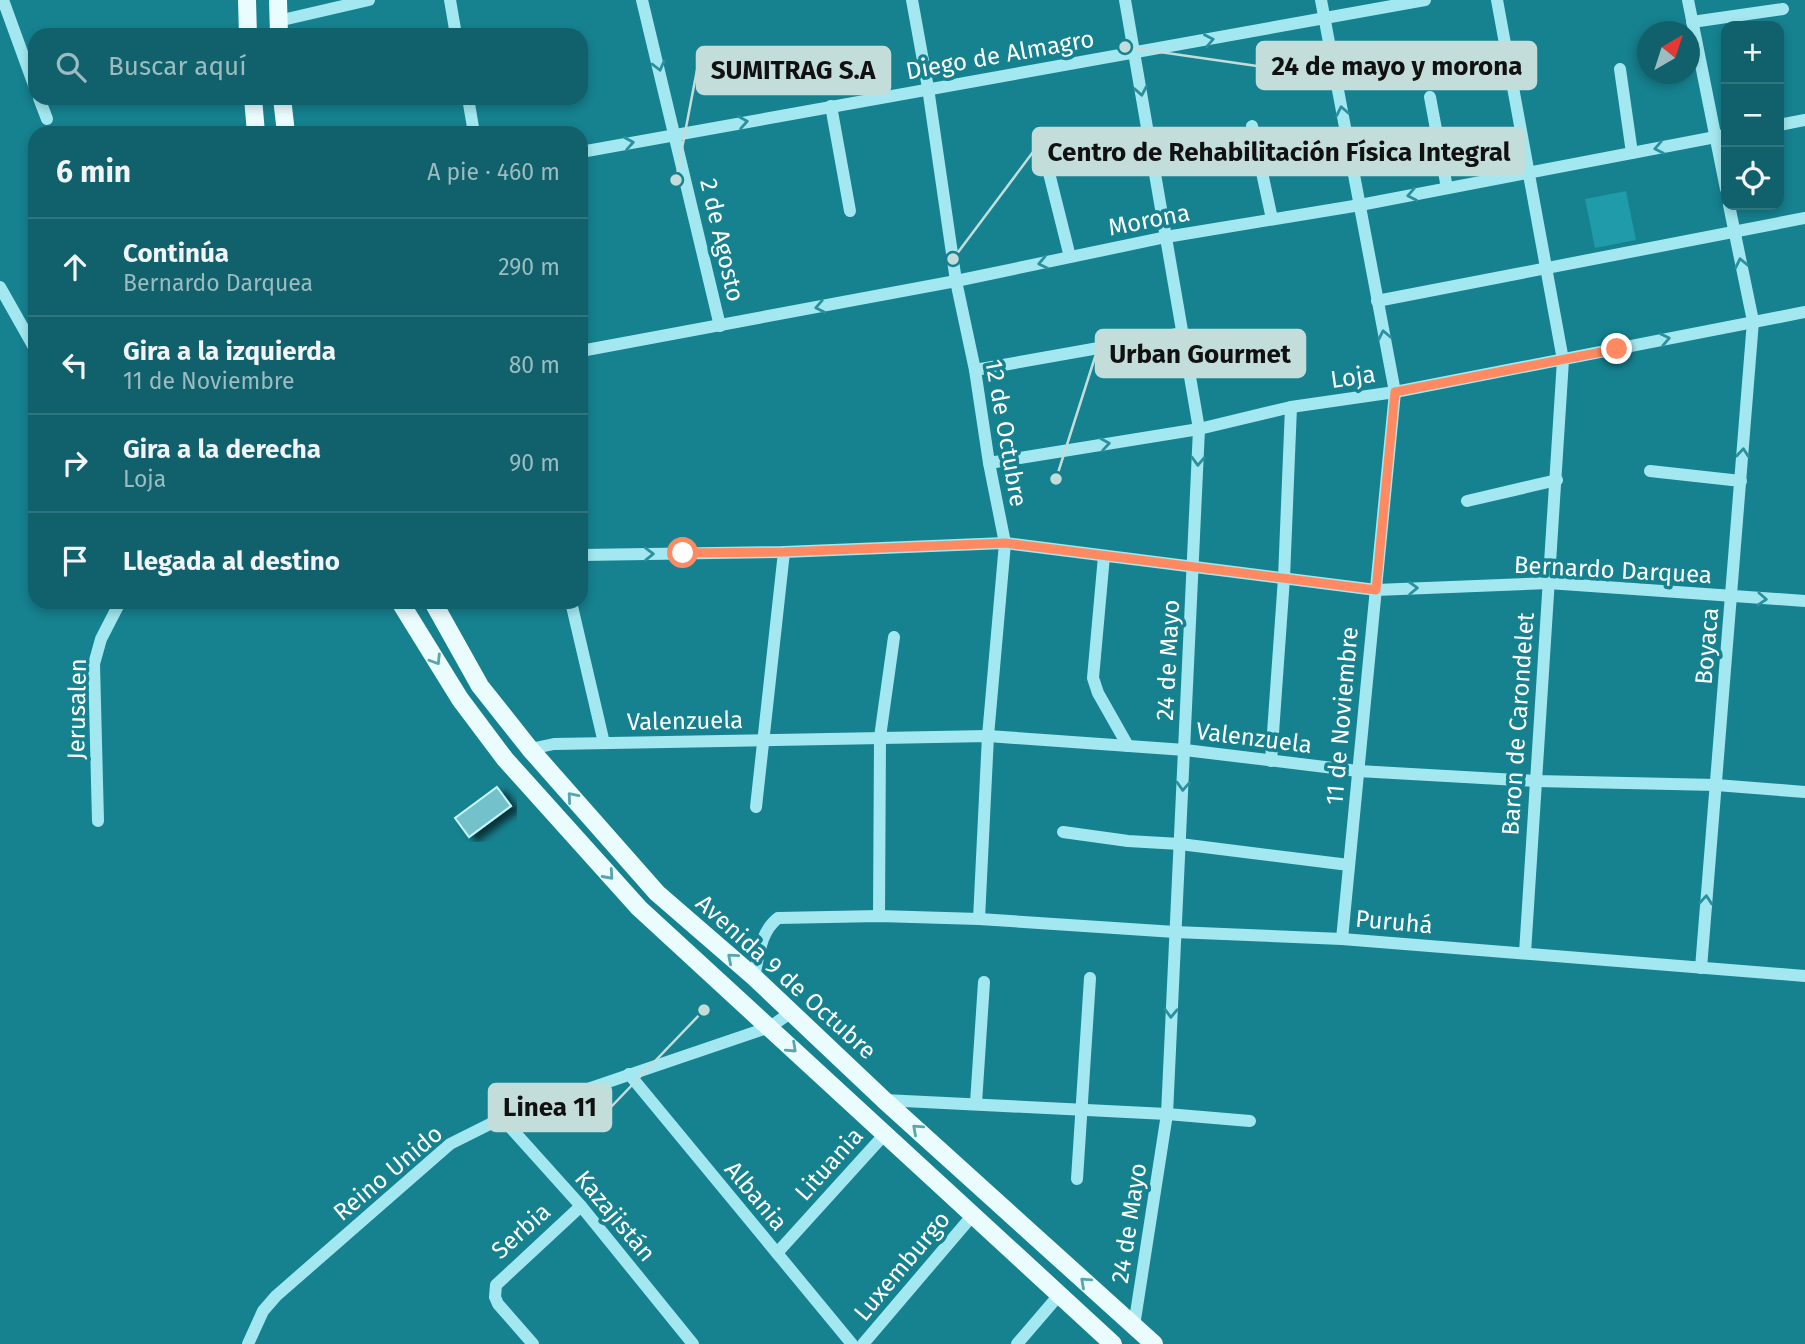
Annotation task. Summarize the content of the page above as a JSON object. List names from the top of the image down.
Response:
{
  "streets": {
    "main road": ["Avenida 9 de Octubre"],
    "street": [
      "Diego de Almagro",
      "Morona",
      "2 de Agosto",
      "Loja",
      "12 de Octubre",
      "Bernardo Darquea",
      "Boyaca",
      "24 de Mayo",
      "Jerusalen",
      "11 de Noviembre",
      "Valenzuela",
      "Baron de Carondelet",
      "Puruhá",
      "Lituania",
      "Reino Unido",
      "Albania",
      "Kazajistán",
      "Serbia",
      "Luxemburgo"
    ]
  },
  "crossings": [
    ["Diego de Almagro", "2 de Agosto"],
    ["Diego de Almagro", "12 de Octubre"],
    ["Diego de Almagro", "24 de Mayo"],
    ["Diego de Almagro", "11 de Noviembre"],
    ["Morona", "2 de Agosto"],
    ["Morona", "12 de Octubre"],
    ["Morona", "24 de Mayo"],
    ["Morona", "11 de Noviembre"],
    ["Morona", "Baron de Carondelet"],
    ["Loja", "12 de Octubre"],
    ["Loja", "Boyaca"],
    ["Loja", "24 de Mayo"],
    ["Loja", "11 de Noviembre"],
    ["Loja", "Baron de Carondelet"],
    ["12 de Octubre", "Bernardo Darquea"],
    ["12 de Octubre", "Valenzuela"],
    ["12 de Octubre", "Puruhá"],
    ["Bernardo Darquea", "Boyaca"],
    ["Bernardo Darquea", "24 de Mayo"],
    ["Bernardo Darquea", "11 de Noviembre"],
    ["Bernardo Darquea", "Baron de Carondelet"],
    ["Boyaca", "Valenzuela"],
    ["Boyaca", "Puruhá"],
    ["24 de Mayo", "Valenzuela"],
    ["24 de Mayo", "Puruhá"],
    ["24 de Mayo", "Avenida 9 de Octubre"],
    ["11 de Noviembre", "Valenzuela"],
    ["11 de Noviembre", "Puruhá"],
    ["Valenzuela", "Baron de Carondelet"],
    ["Valenzuela", "Avenida 9 de Octubre"],
    ["Baron de Carondelet", "Puruhá"],
    ["Puruhá", "Avenida 9 de Octubre"],
    ["Avenida 9 de Octubre", "Lituania"],
    ["Avenida 9 de Octubre", "Reino Unido"],
    ["Avenida 9 de Octubre", "Luxemburgo"],
    ["Lituania", "Albania"],
    ["Reino Unido", "Albania"],
    ["Reino Unido", "Kazajistán"],
    ["Kazajistán", "Serbia"]
  ],
  "one_way": [
    "Diego de Almagro",
    "2 de Agosto",
    "Bernardo Darquea",
    "Boyaca"
  ],
  "places": [
    "24 de mayo y morona",
    "SUMITRAG S.A",
    "Centro de Rehabilitación Física Integral",
    "Urban Gourmet",
    "Linea 11"
  ],
  "north": "top right",
  "page": {
    "map_buttons": ["+", "−"],
    "search": "Buscar aquí",
    "heading": ["6 min", "A pie · 460 m"],
    "list": [
      ["Continúa", "Bernardo Darquea", "290 m"],
      ["Gira a la izquierda", "11 de Noviembre", "80 m"],
      ["Gira a la derecha", "Loja", "90 m"],
      "Llegada al destino"
    ]
  }
}
